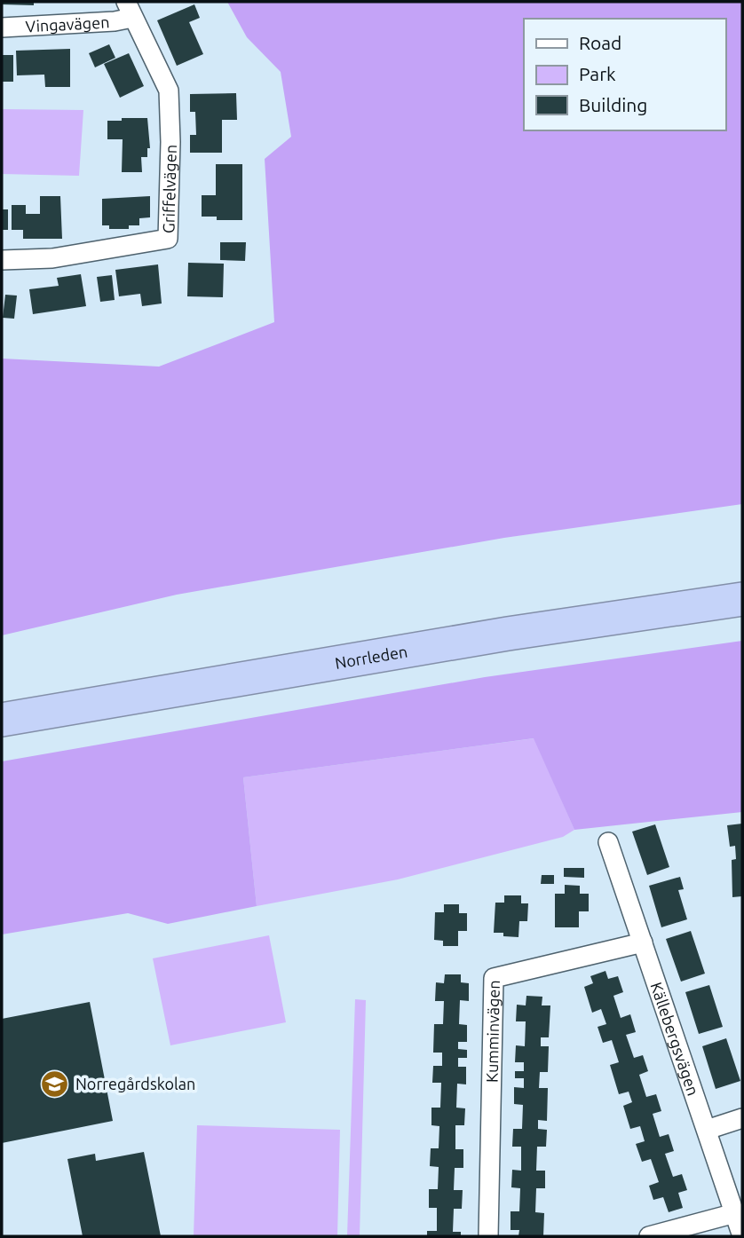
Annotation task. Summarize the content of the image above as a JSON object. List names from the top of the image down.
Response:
{
  "streets": {
    "highway": ["Norrleden"],
    "street": [
      "Vingavägen",
      "Griffelvägen",
      "Kumminvägen",
      "Källebergsvägen"
    ]
  },
  "crossings": [
    ["Vingavägen", "Griffelvägen"],
    ["Kumminvägen", "Källebergsvägen"]
  ],
  "places": {
    "school or university": ["Norregårdskolan"]
  },
  "legend": ["Road", "Park", "Building"]
}
